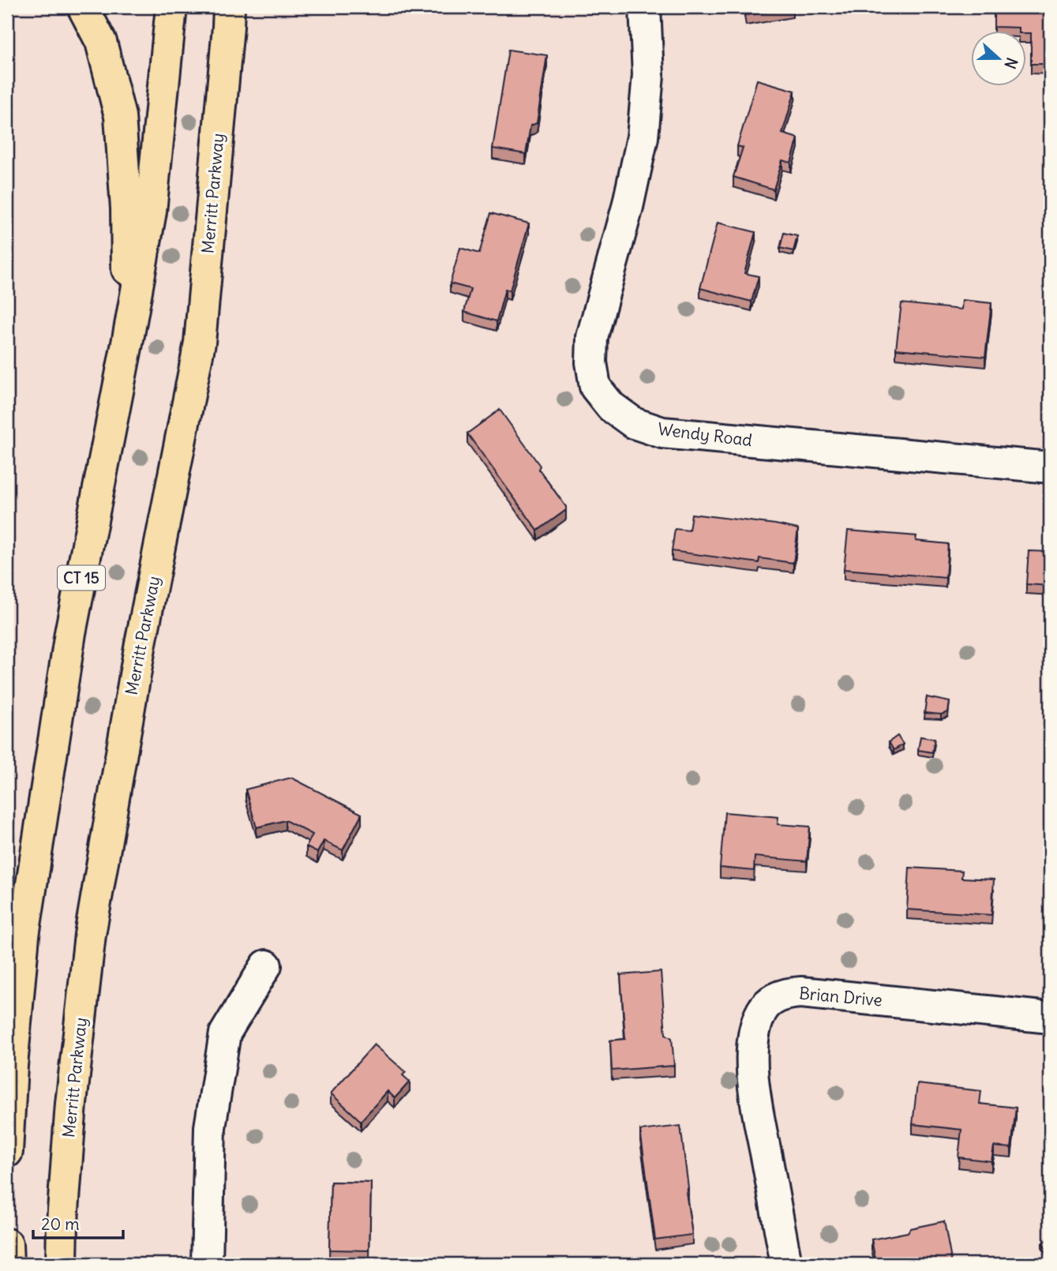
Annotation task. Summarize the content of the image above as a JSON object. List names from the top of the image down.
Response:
{
  "streets": {
    "highway": ["Merritt Parkway", "CT 15"],
    "street": ["Wendy Road", "Brian Drive"]
  },
  "scale_bar": "20 m",
  "north": "right"
}
